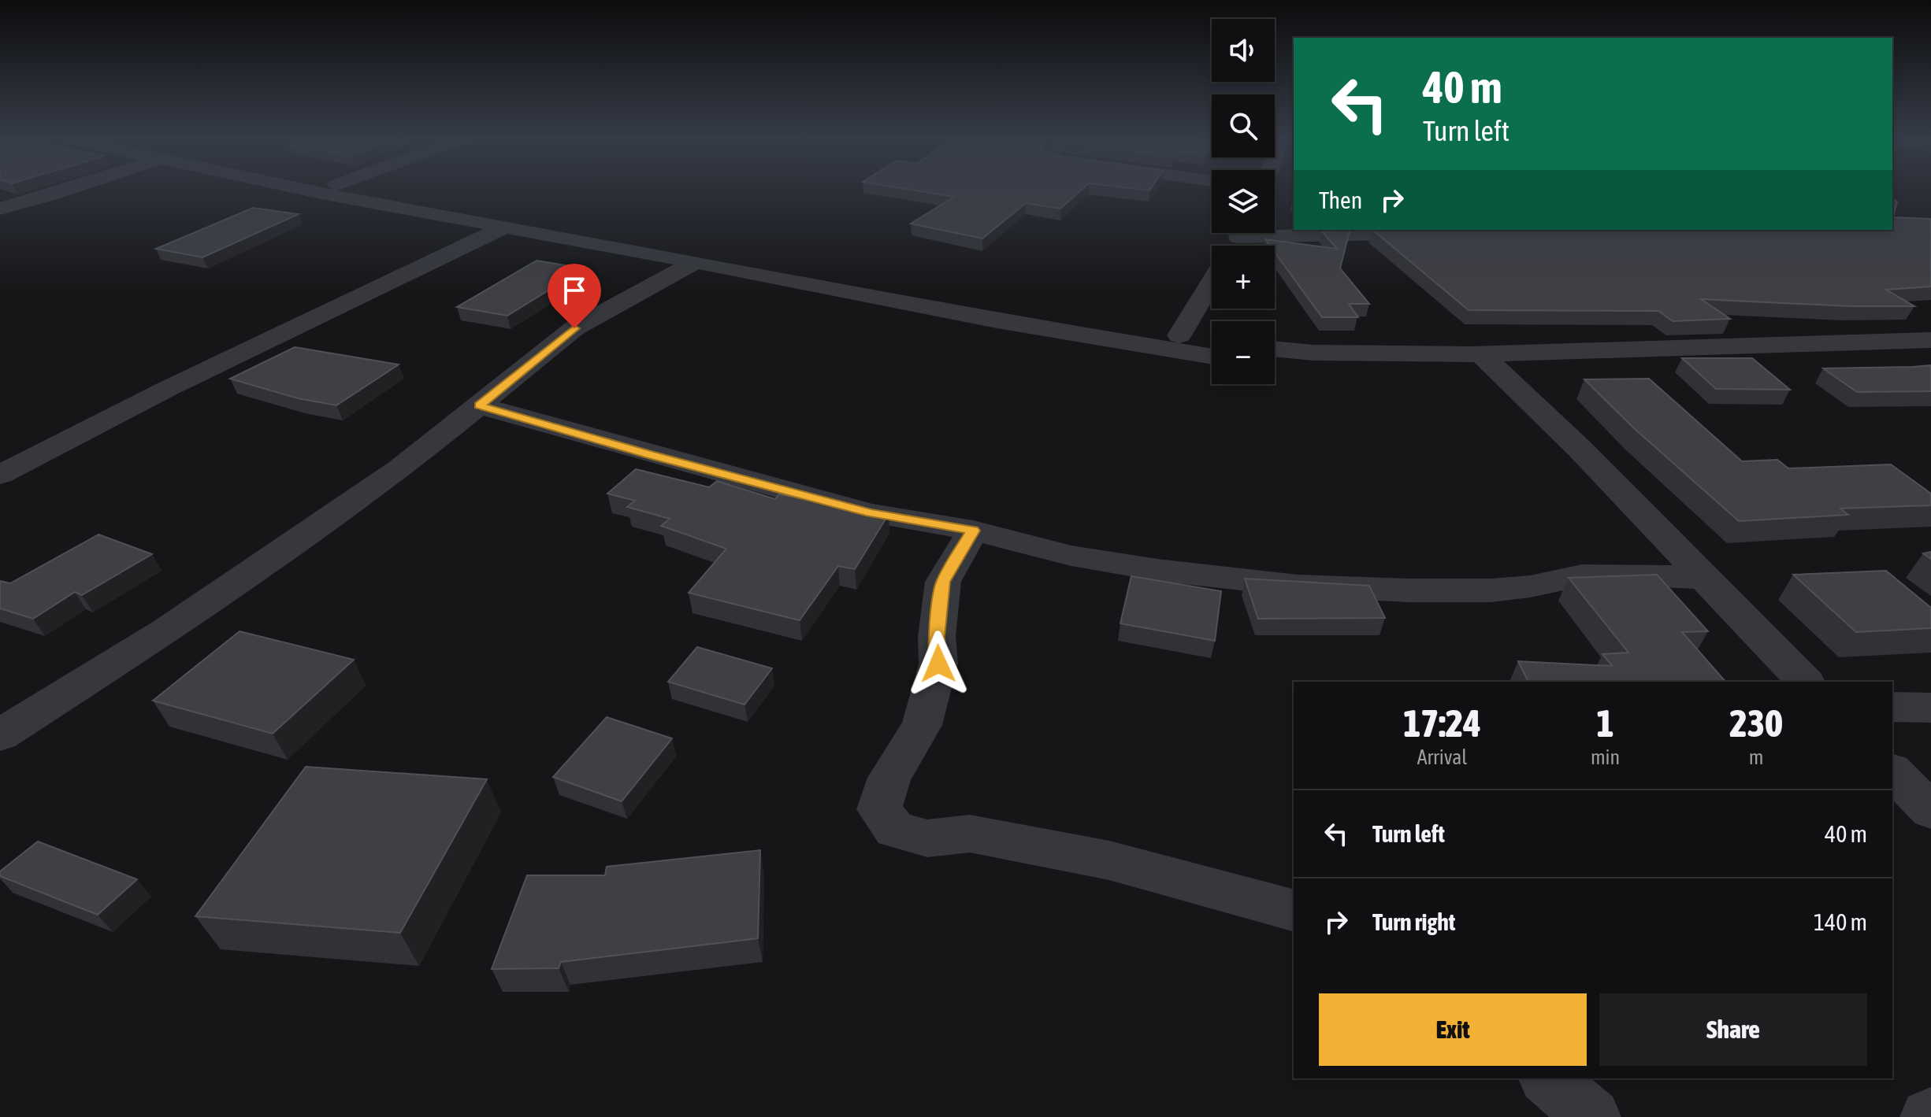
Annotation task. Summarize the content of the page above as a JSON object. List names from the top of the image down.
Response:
{
  "page": {
    "map_buttons": ["+", "−"],
    "turn": ["40 m", "Turn left"],
    "then": "Then",
    "eta": [
      "17:24",
      "Arrival",
      "1",
      "min",
      "230",
      "m"
    ],
    "list": [
      {
        "name": "Turn left",
        "value": "40 m"
      },
      {
        "name": "Turn right",
        "value": "140 m"
      }
    ],
    "buttons": ["Exit", "Share"]
  }
}
